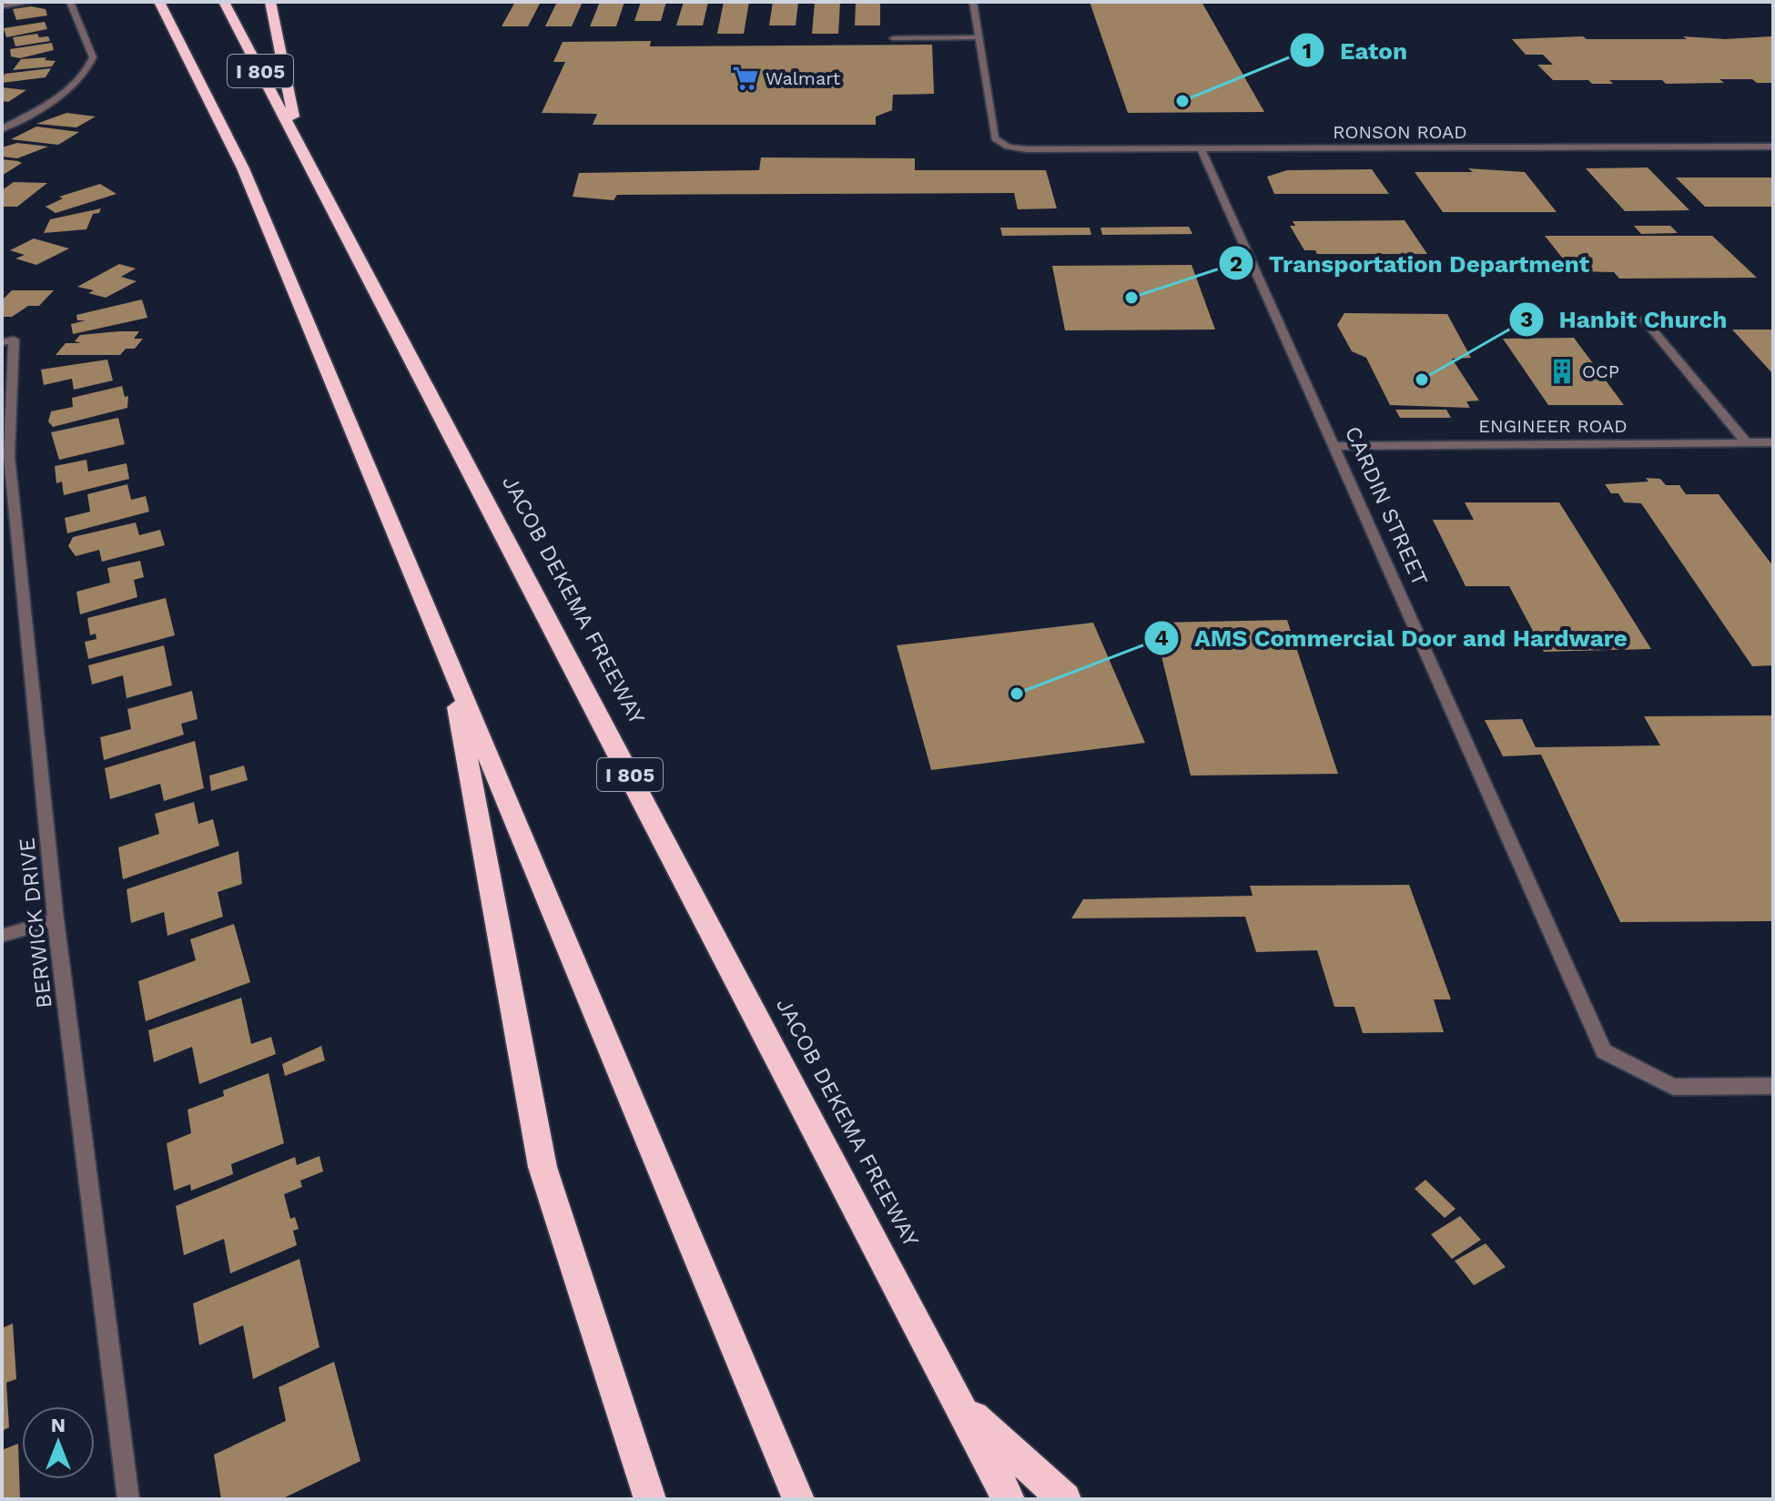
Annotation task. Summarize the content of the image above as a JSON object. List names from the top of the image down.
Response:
{
  "streets": {
    "highway": ["I 805", "JACOB DEKEMA FREEWAY"],
    "street": [
      "RONSON ROAD",
      "ENGINEER ROAD",
      "CARDIN STREET",
      "BERWICK DRIVE"
    ]
  },
  "crossings": [
    ["RONSON ROAD", "CARDIN STREET"],
    ["ENGINEER ROAD", "CARDIN STREET"]
  ],
  "places": {
    "supermarket": ["Walmart"],
    "other": [
      "Eaton",
      "Transportation Department",
      "Hanbit Church",
      "AMS Commercial Door and Hardware"
    ],
    "building": ["OCP"]
  },
  "north": "top"
}
